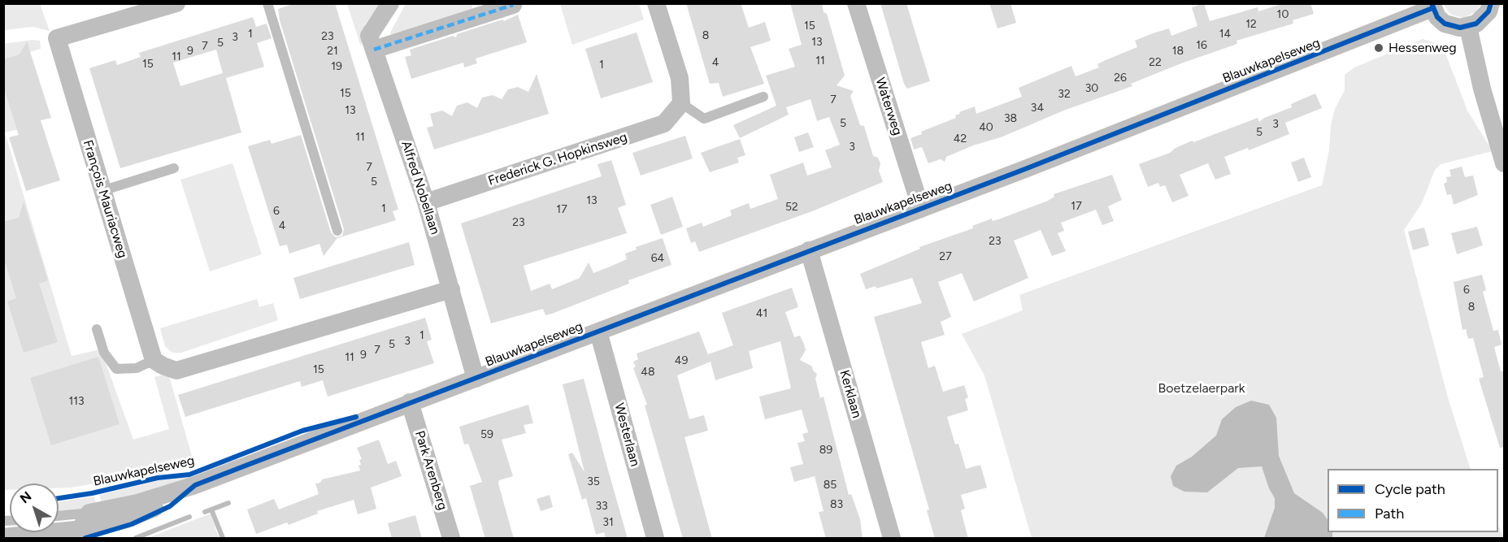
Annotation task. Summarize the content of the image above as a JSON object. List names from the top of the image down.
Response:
{
  "streets": {
    "street": [
      "Blauwkapelseweg",
      "Waterweg",
      "Frederick G. Hopkinsweg",
      "Alfred Nobellaan",
      "François Mauriacweg",
      "Kerklaan",
      "Westerlaan",
      "Park Arenberg"
    ]
  },
  "crossings": [
    ["Blauwkapelseweg", "Waterweg"],
    ["Blauwkapelseweg", "Alfred Nobellaan"],
    ["Blauwkapelseweg", "Kerklaan"],
    ["Blauwkapelseweg", "Westerlaan"],
    ["Blauwkapelseweg", "Park Arenberg"],
    ["Frederick G. Hopkinsweg", "Alfred Nobellaan"]
  ],
  "parks": ["Boetzelaerpark"],
  "places": ["Hessenweg"],
  "house_numbers": [
    "10",
    "12",
    "15",
    "1",
    "14",
    "8",
    "23",
    "3",
    "13",
    "5",
    "16",
    "7",
    "9",
    "21",
    "18",
    "11",
    "11",
    "4",
    "22",
    "15",
    "1",
    "19",
    "26",
    "30",
    "15",
    "32",
    "7",
    "34",
    "13",
    "38",
    "5",
    "3",
    "40",
    "5",
    "11",
    "42",
    "3",
    "7",
    "5",
    "13",
    "17",
    "52",
    "1",
    "17",
    "6",
    "23",
    "4",
    "23",
    "27",
    "64",
    "6",
    "8",
    "41",
    "1",
    "3",
    "5",
    "7",
    "9",
    "11",
    "49",
    "15",
    "48",
    "113",
    "59",
    "89",
    "35",
    "85",
    "83",
    "33",
    "31"
  ],
  "legend": ["Cycle path", "Path"],
  "north": "top left"
}
